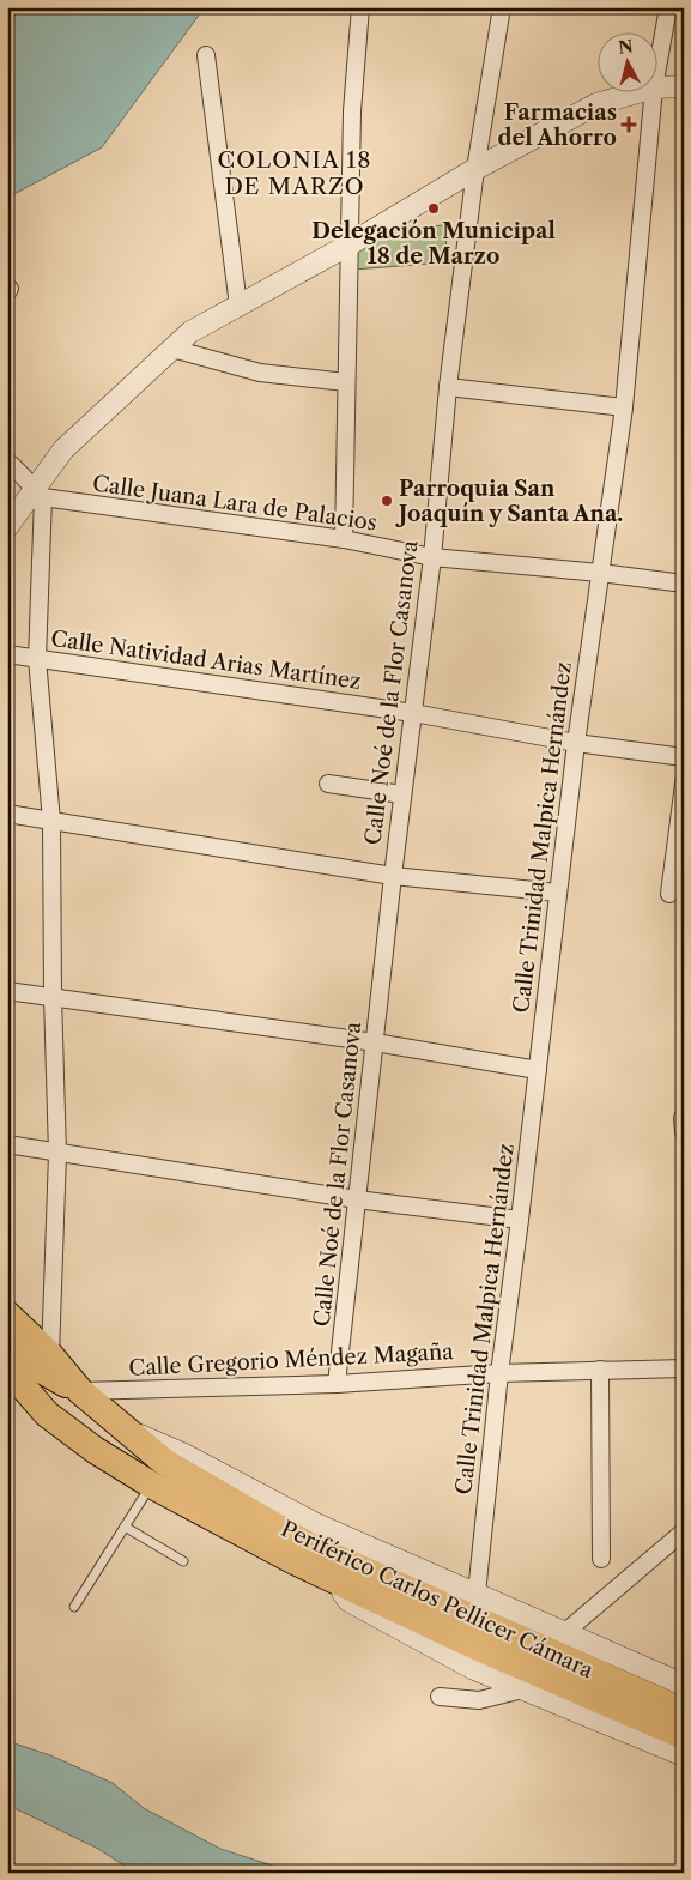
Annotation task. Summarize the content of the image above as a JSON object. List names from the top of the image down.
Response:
{
  "streets": {
    "main road": ["Periférico Carlos Pellicer Cámara"],
    "street": [
      "Calle Juana Lara de Palacios",
      "Calle Natividad Arias Martínez",
      "Calle Noé de la Flor Casanova",
      "Calle Trinidad Malpica Hernández",
      "Calle Gregorio Méndez Magaña"
    ]
  },
  "crossings": [
    ["Calle Juana Lara de Palacios", "Calle Noé de la Flor Casanova"],
    ["Calle Juana Lara de Palacios", "Calle Trinidad Malpica Hernández"],
    ["Calle Natividad Arias Martínez", "Calle Noé de la Flor Casanova"],
    ["Calle Natividad Arias Martínez", "Calle Trinidad Malpica Hernández"],
    ["Calle Noé de la Flor Casanova", "Calle Gregorio Méndez Magaña"],
    ["Calle Trinidad Malpica Hernández", "Calle Gregorio Méndez Magaña"],
    ["Calle Gregorio Méndez Magaña", "Periférico Carlos Pellicer Cámara"]
  ],
  "districts": ["COLONIA 18 DE MARZO"],
  "places": {
    "health": ["Farmacias del Ahorro"],
    "other": ["Delegación Municipal 18 de Marzo", "Parroquia San Joaquín y Santa Ana."]
  },
  "north": "top"
}
